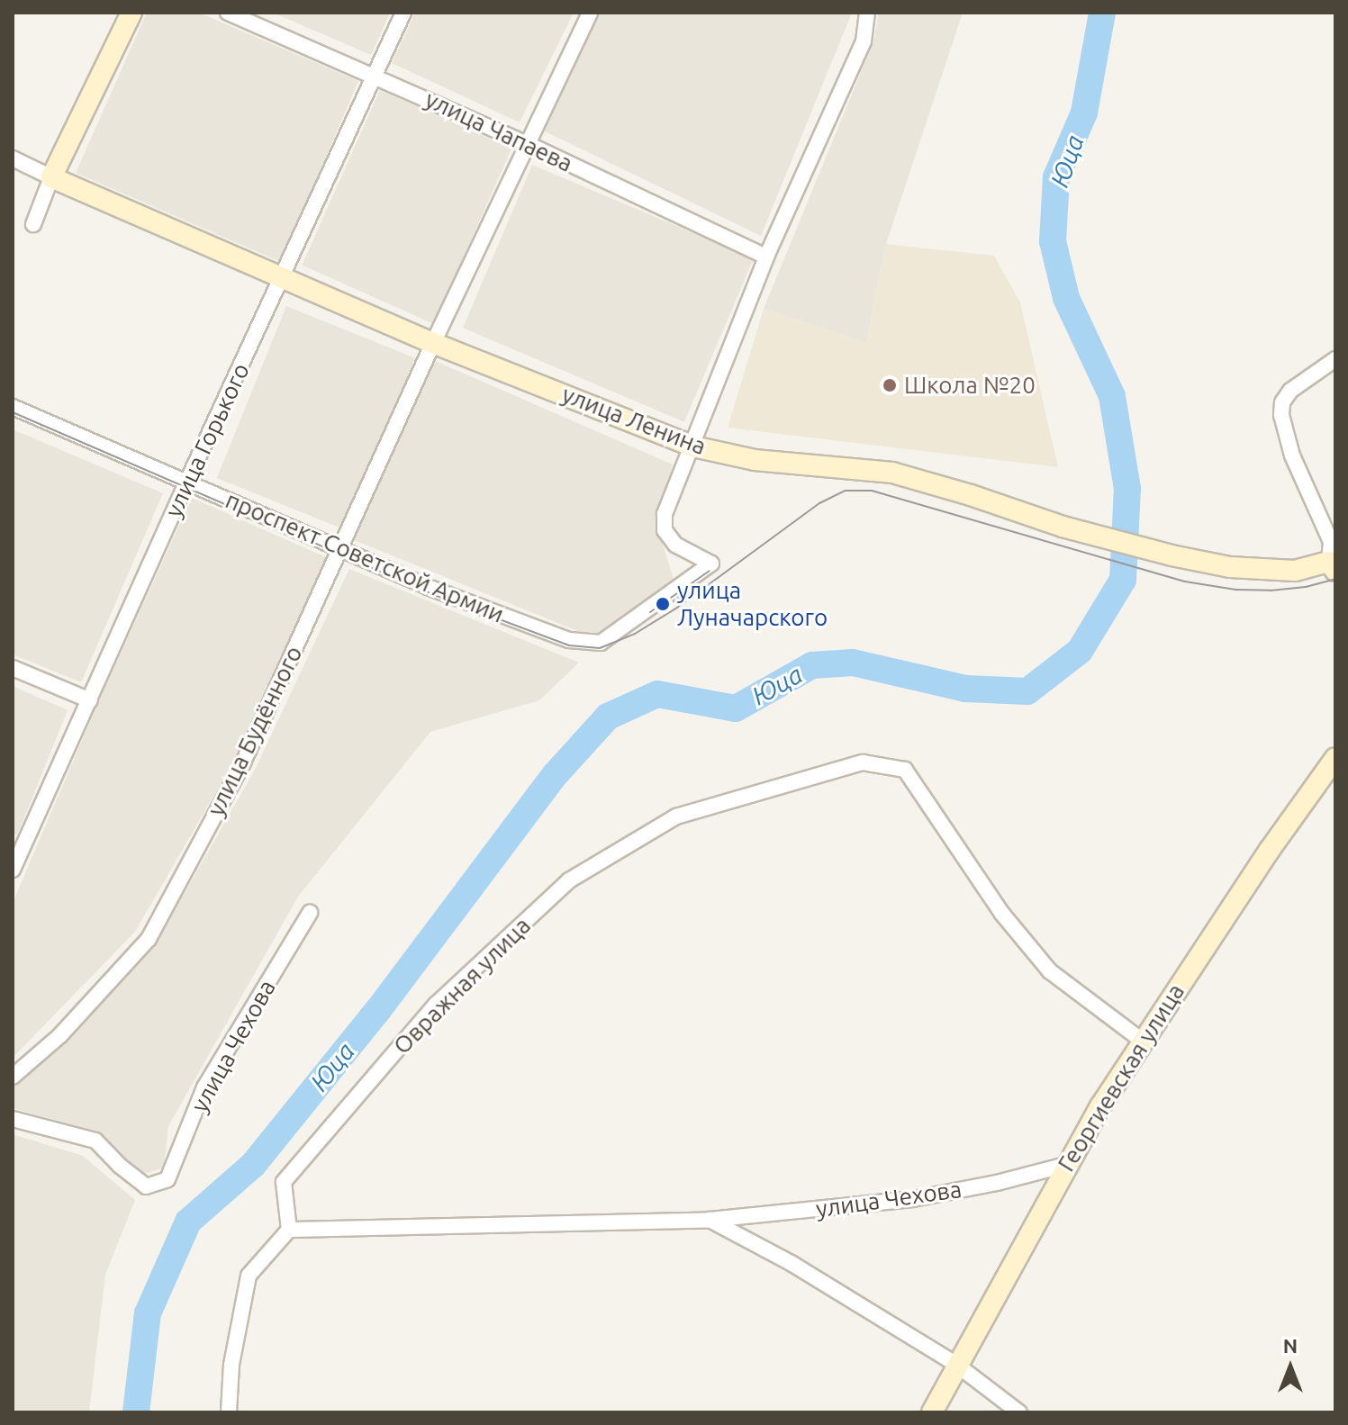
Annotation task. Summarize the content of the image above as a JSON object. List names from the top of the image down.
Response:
{
  "streets": {
    "main road": ["улица Ленина", "Георгиевская улица"],
    "street": [
      "улица Чапаева",
      "улица Горького",
      "проспект Советской Армии",
      "улица Будённого",
      "Овражная улица",
      "улица Чехова"
    ]
  },
  "crossings": [
    ["улица Чапаева", "улица Горького"],
    ["улица Чапаева", "улица Будённого"],
    ["улица Ленина", "улица Горького"],
    ["улица Ленина", "проспект Советской Армии"],
    ["улица Ленина", "улица Будённого"],
    ["улица Горького", "проспект Советской Армии"],
    ["проспект Советской Армии", "улица Будённого"],
    ["Овражная улица", "улица Чехова"],
    ["Овражная улица", "Георгиевская улица"],
    ["улица Чехова", "Георгиевская улица"]
  ],
  "water": ["Юца"],
  "places": ["Школа №20", "улица Луначарского"],
  "north": "top"
}
